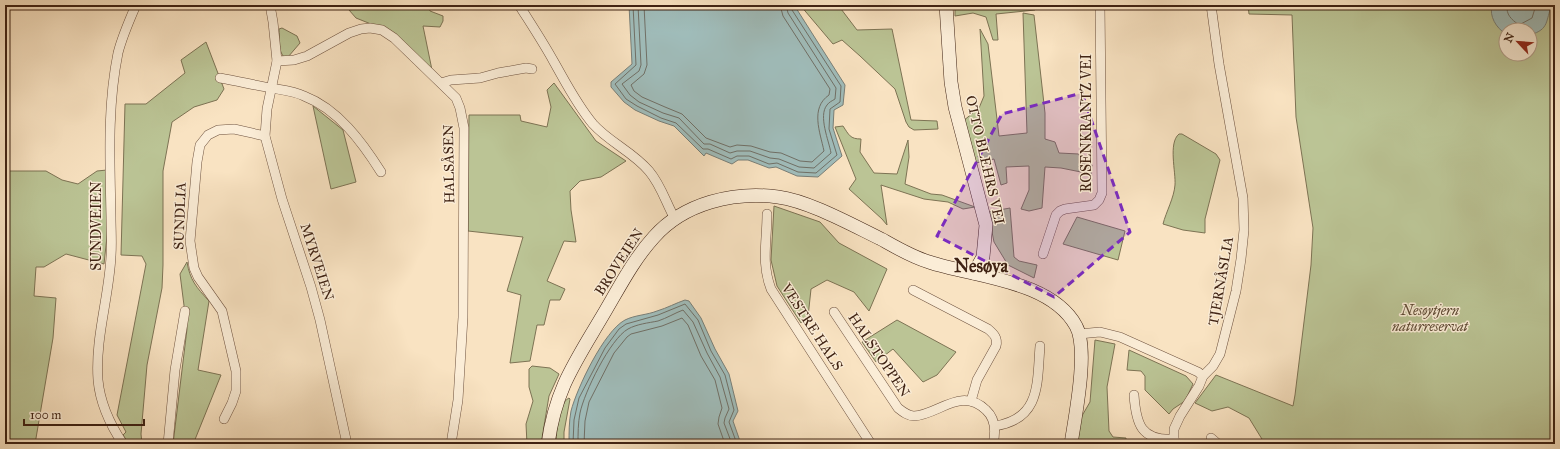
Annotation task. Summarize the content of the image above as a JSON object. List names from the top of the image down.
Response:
{
  "streets": {
    "street": [
      "ROSENKRANTZ VEI",
      "OTTO BLEHRS VEI",
      "HALSÅSEN",
      "SUNDLIA",
      "SUNDVEIEN",
      "MYRVEIEN",
      "BROVEIEN",
      "TJERNÅSLIA",
      "VESTRE HALS",
      "HALSTOPPEN"
    ]
  },
  "crossings": [
    ["OTTO BLEHRS VEI", "BROVEIEN"],
    ["HALSÅSEN", "MYRVEIEN"],
    ["SUNDLIA", "MYRVEIEN"]
  ],
  "districts": ["Nesøya"],
  "parks": ["Nesøytjern naturreservat"],
  "scale_bar": "100 m",
  "north": "top left"
}
